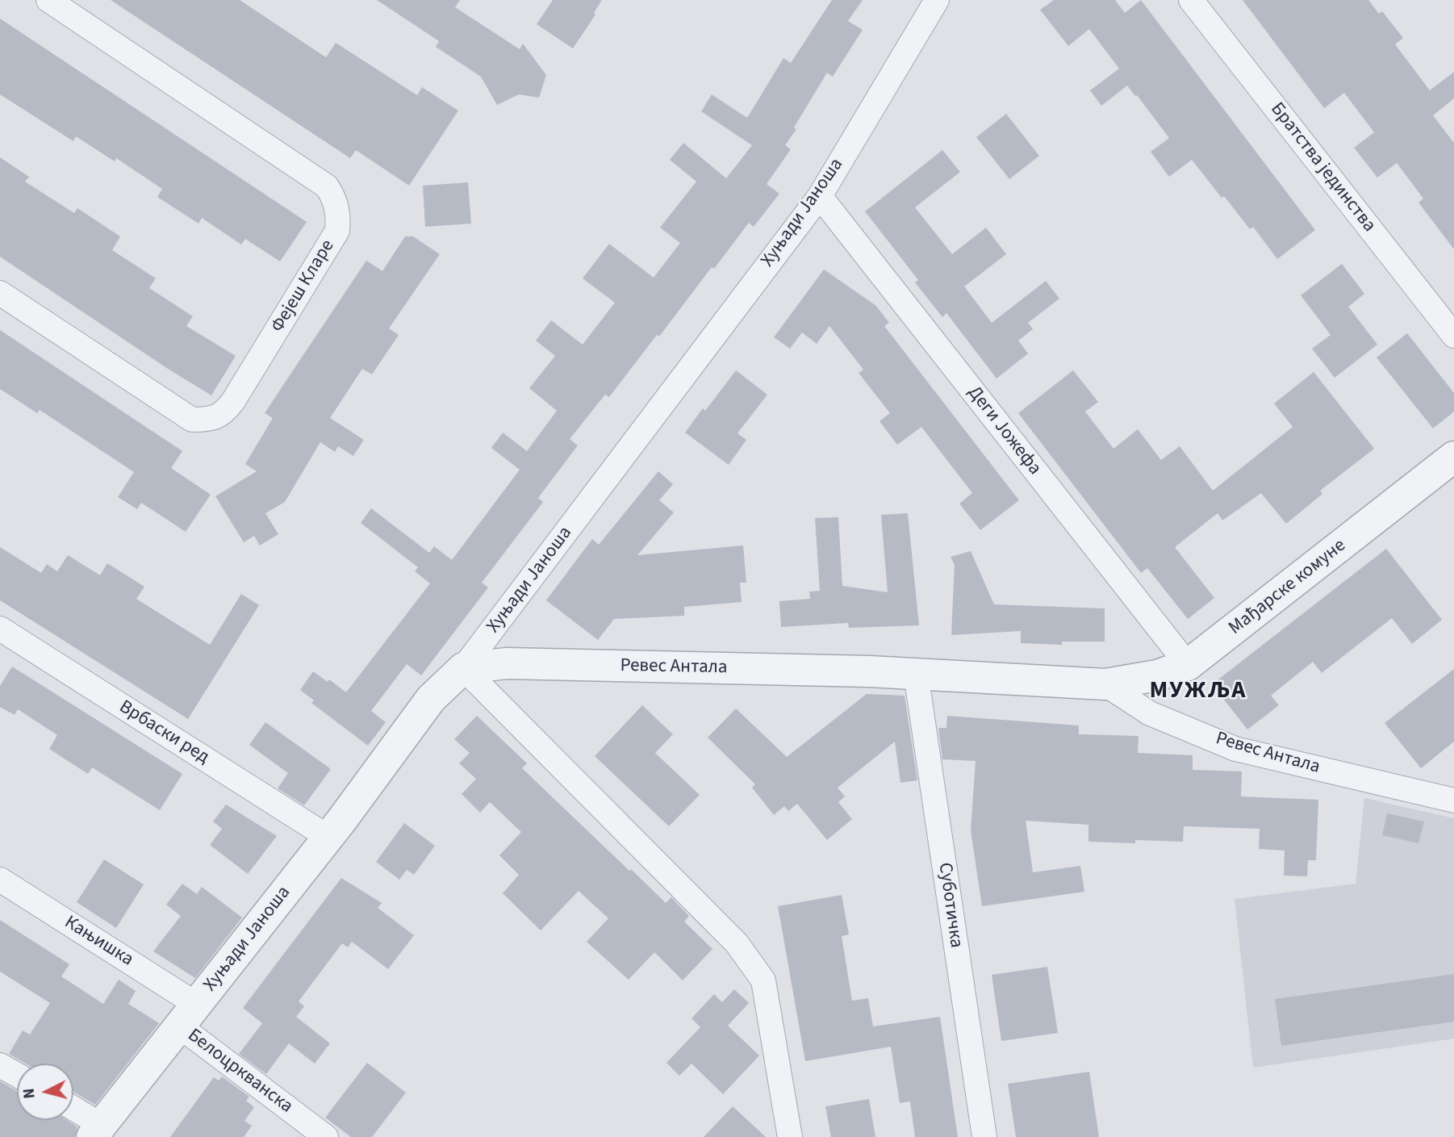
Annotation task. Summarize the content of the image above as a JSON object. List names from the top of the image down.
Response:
{
  "streets": {
    "street": [
      "Братства јединства",
      "Хуњади Јаноша",
      "Фејеш Кларе",
      "Деги Јожефа",
      "Мађарске комуне",
      "Ревес Антала",
      "Врбаски ред",
      "Суботичка",
      "Кањишка",
      "Белоцркванска"
    ]
  },
  "crossings": [
    ["Хуњади Јаноша", "Деги Јожефа"],
    ["Хуњади Јаноша", "Ревес Антала"],
    ["Хуњади Јаноша", "Врбаски ред"],
    ["Хуњади Јаноша", "Кањишка"],
    ["Хуњади Јаноша", "Белоцркванска"],
    ["Деги Јожефа", "Мађарске комуне"],
    ["Мађарске комуне", "Ревес Антала"],
    ["Ревес Антала", "Суботичка"],
    ["Кањишка", "Белоцркванска"]
  ],
  "districts": ["МУЖЉА"],
  "north": "left"
}
